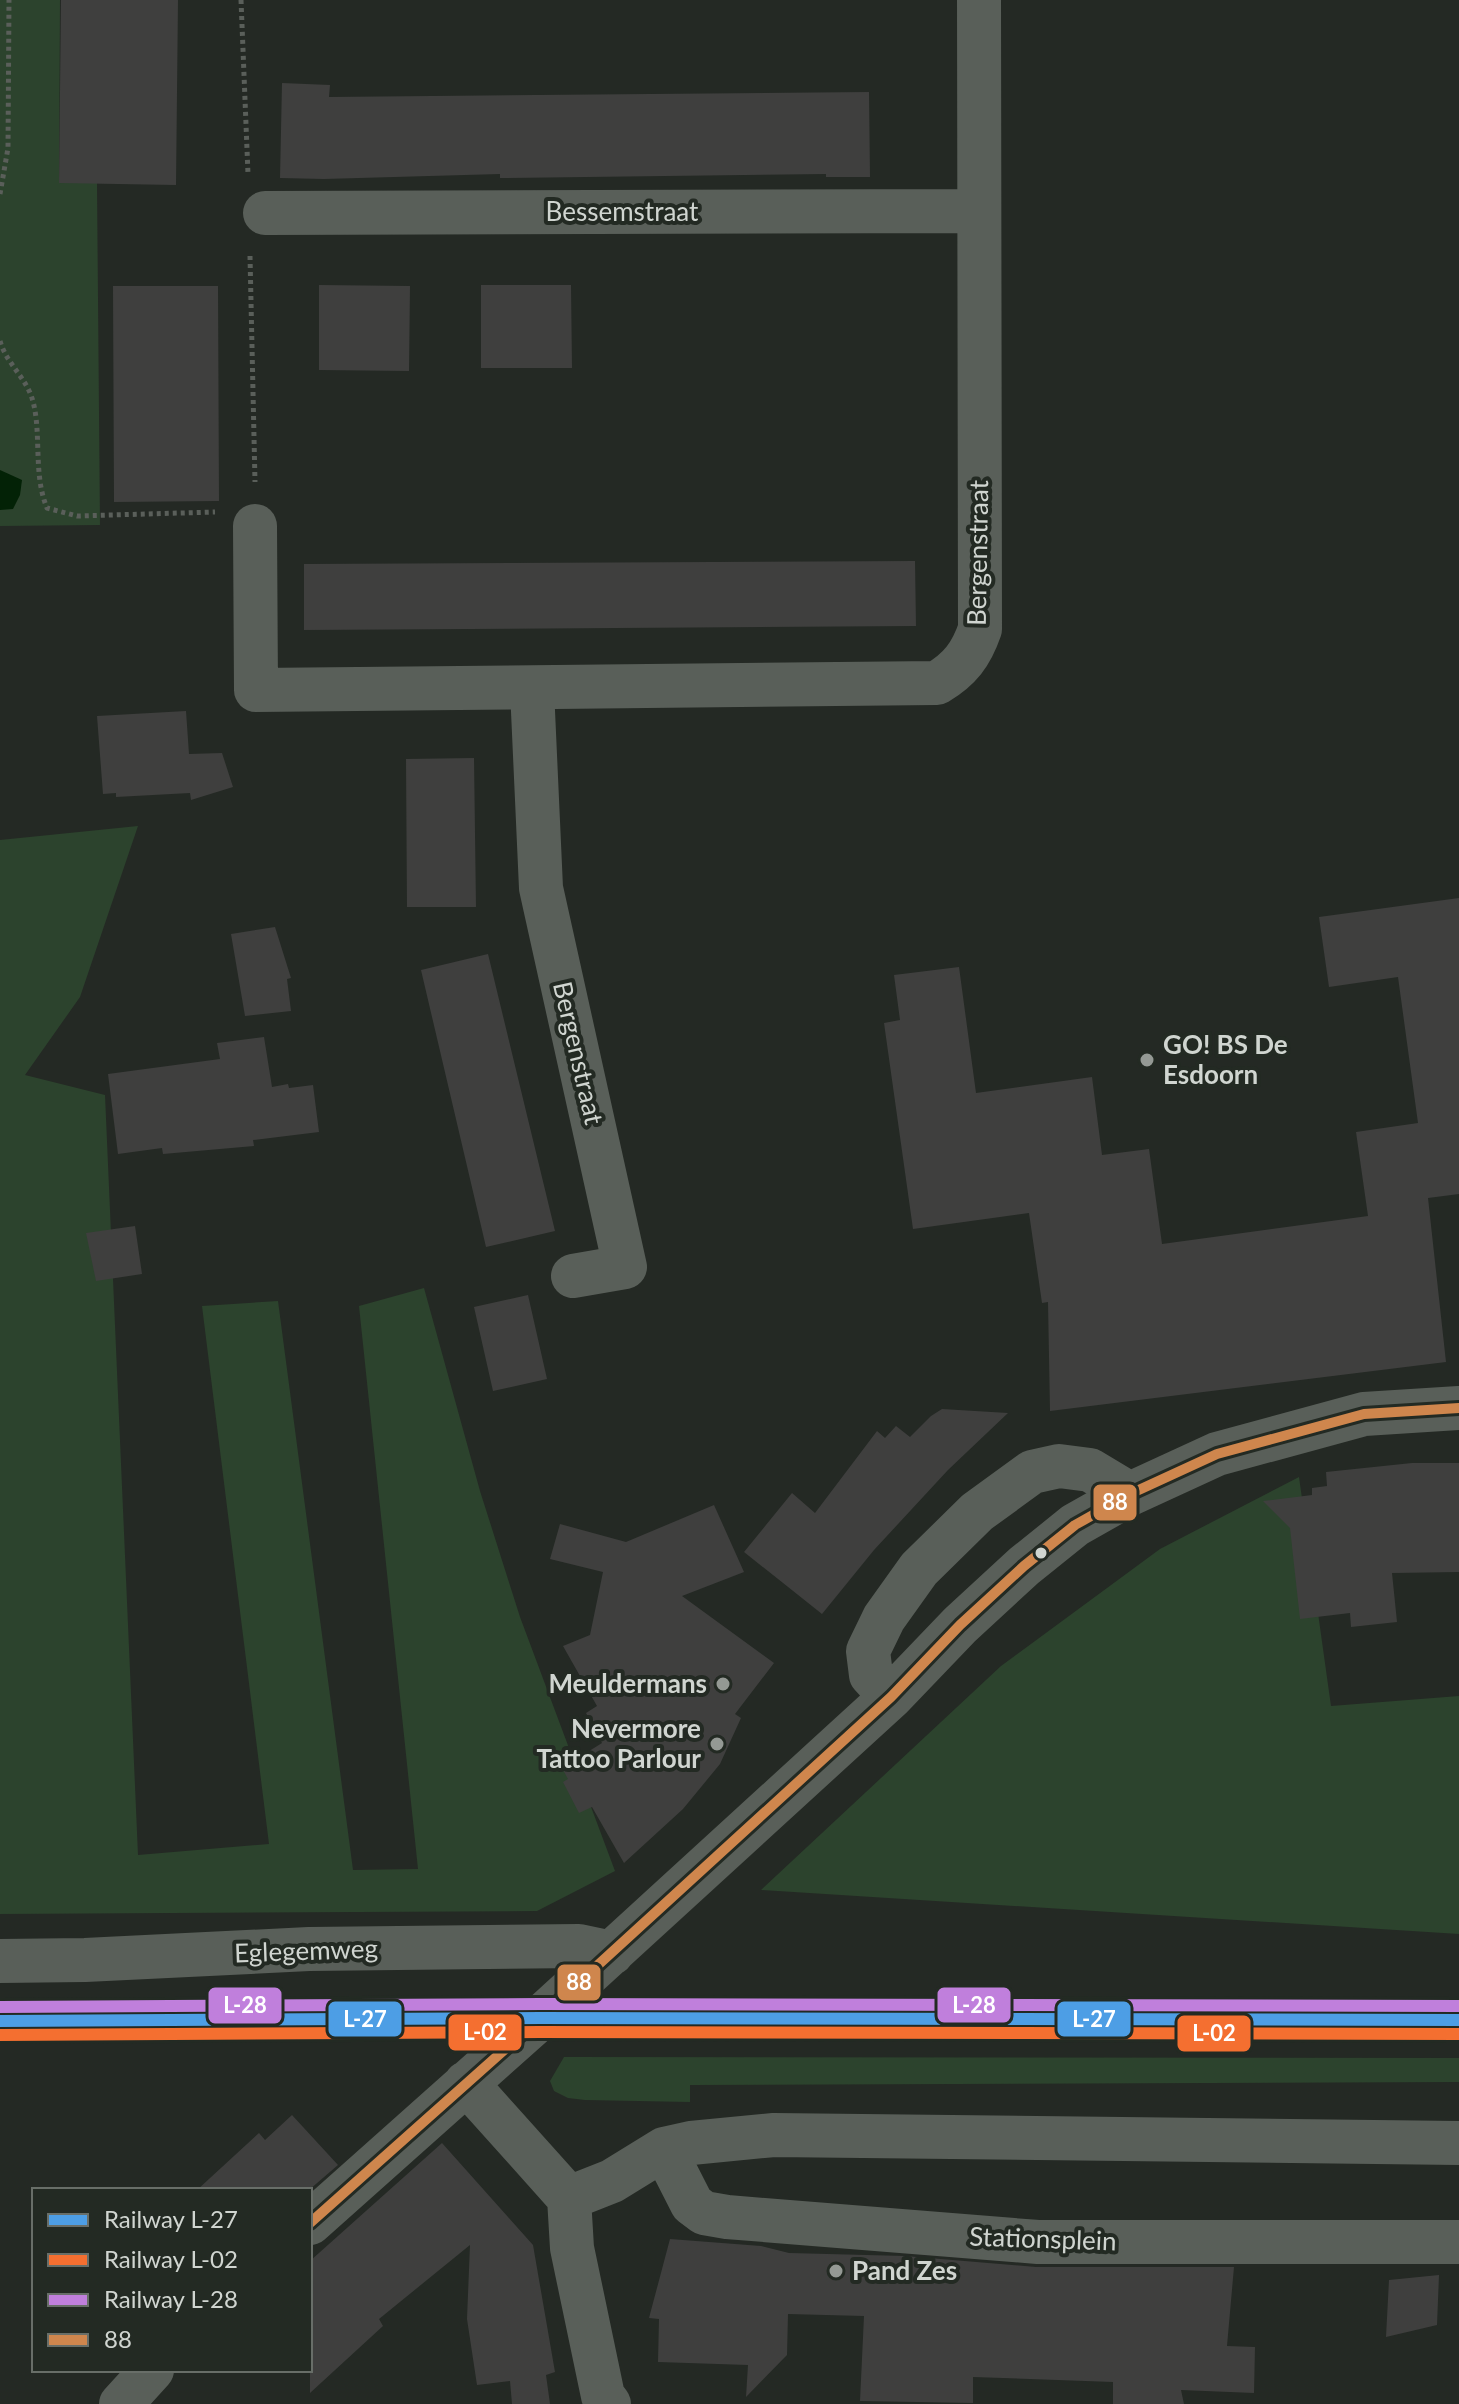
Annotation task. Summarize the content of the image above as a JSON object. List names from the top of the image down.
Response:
{
  "streets": {
    "street": [
      "Bessemstraat",
      "Bergenstraat",
      "Eglegemweg",
      "Stationsplein"
    ]
  },
  "crossings": [
    ["Bessemstraat", "Bergenstraat"]
  ],
  "places": [
    "GO! BS De Esdoorn",
    "Meuldermans",
    "Nevermore Tattoo Parlour",
    "Pand Zes"
  ],
  "lines": [
    "transit line 88",
    "rail line L-28",
    "rail line L-27",
    "rail line L-02"
  ],
  "legend": [
    "Railway L-27",
    "Railway L-02",
    "Railway L-28",
    "88"
  ]
}
